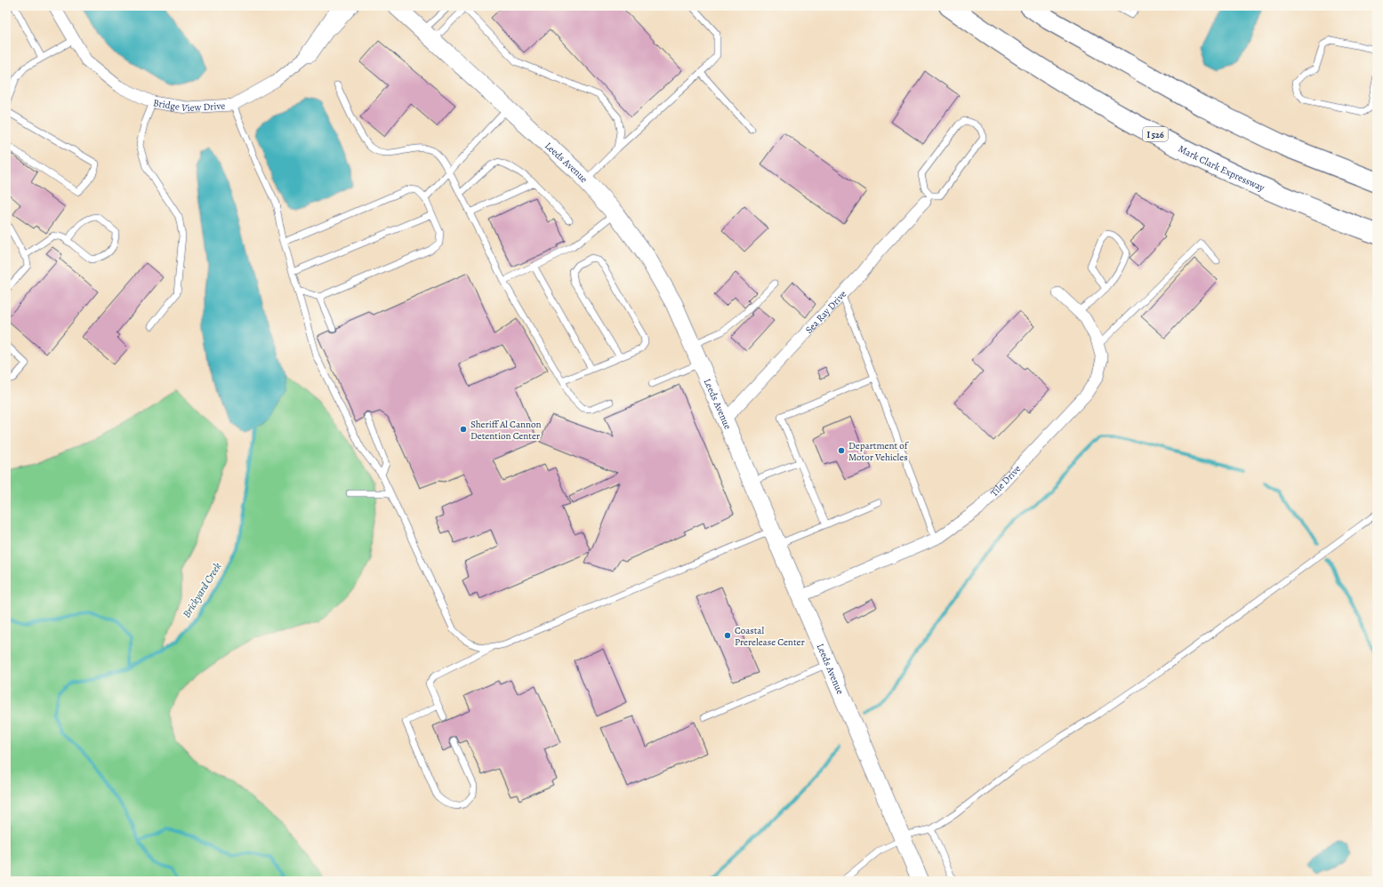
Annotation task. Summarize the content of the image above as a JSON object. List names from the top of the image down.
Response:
{
  "streets": {
    "highway": ["I 526", "Mark Clark Expressway"],
    "street": [
      "Bridge View Drive",
      "Leeds Avenue",
      "Sea Ray Drive",
      "Tile Drive"
    ]
  },
  "crossings": [
    ["Leeds Avenue", "Sea Ray Drive"],
    ["Leeds Avenue", "Tile Drive"]
  ],
  "water": ["Brickyard Creek"],
  "places": ["Sheriff Al Cannon Detention Center", "Department of Motor Vehicles", "Coastal Prerelease Center"]
}
